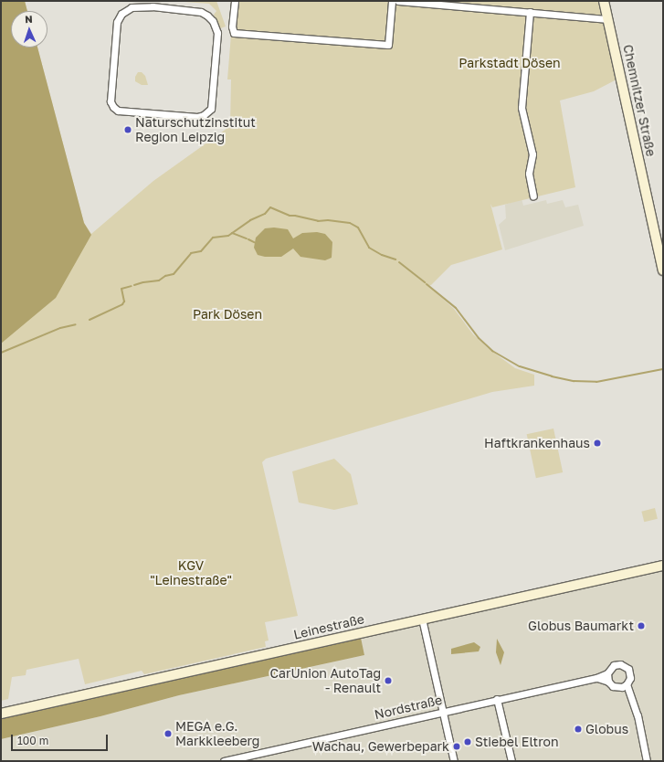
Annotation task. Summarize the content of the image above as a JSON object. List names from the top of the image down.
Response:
{
  "streets": {
    "main road": ["Chemnitzer Straße", "Leinestraße"],
    "street": ["Nordstraße"]
  },
  "parks": ["Parkstadt Dösen", "Park Dösen", "KGV \"Leinestraße\""],
  "places": [
    "Naturschutzinstitut Region Leipzig",
    "Haftkrankenhaus",
    "Globus Baumarkt",
    "CarUnion AutoTag - Renault",
    "Globus",
    "MEGA e.G. Markkleeberg",
    "Stiebel Eltron",
    "Wachau, Gewerbepark"
  ],
  "scale_bar": "100 m",
  "north": "top"
}
